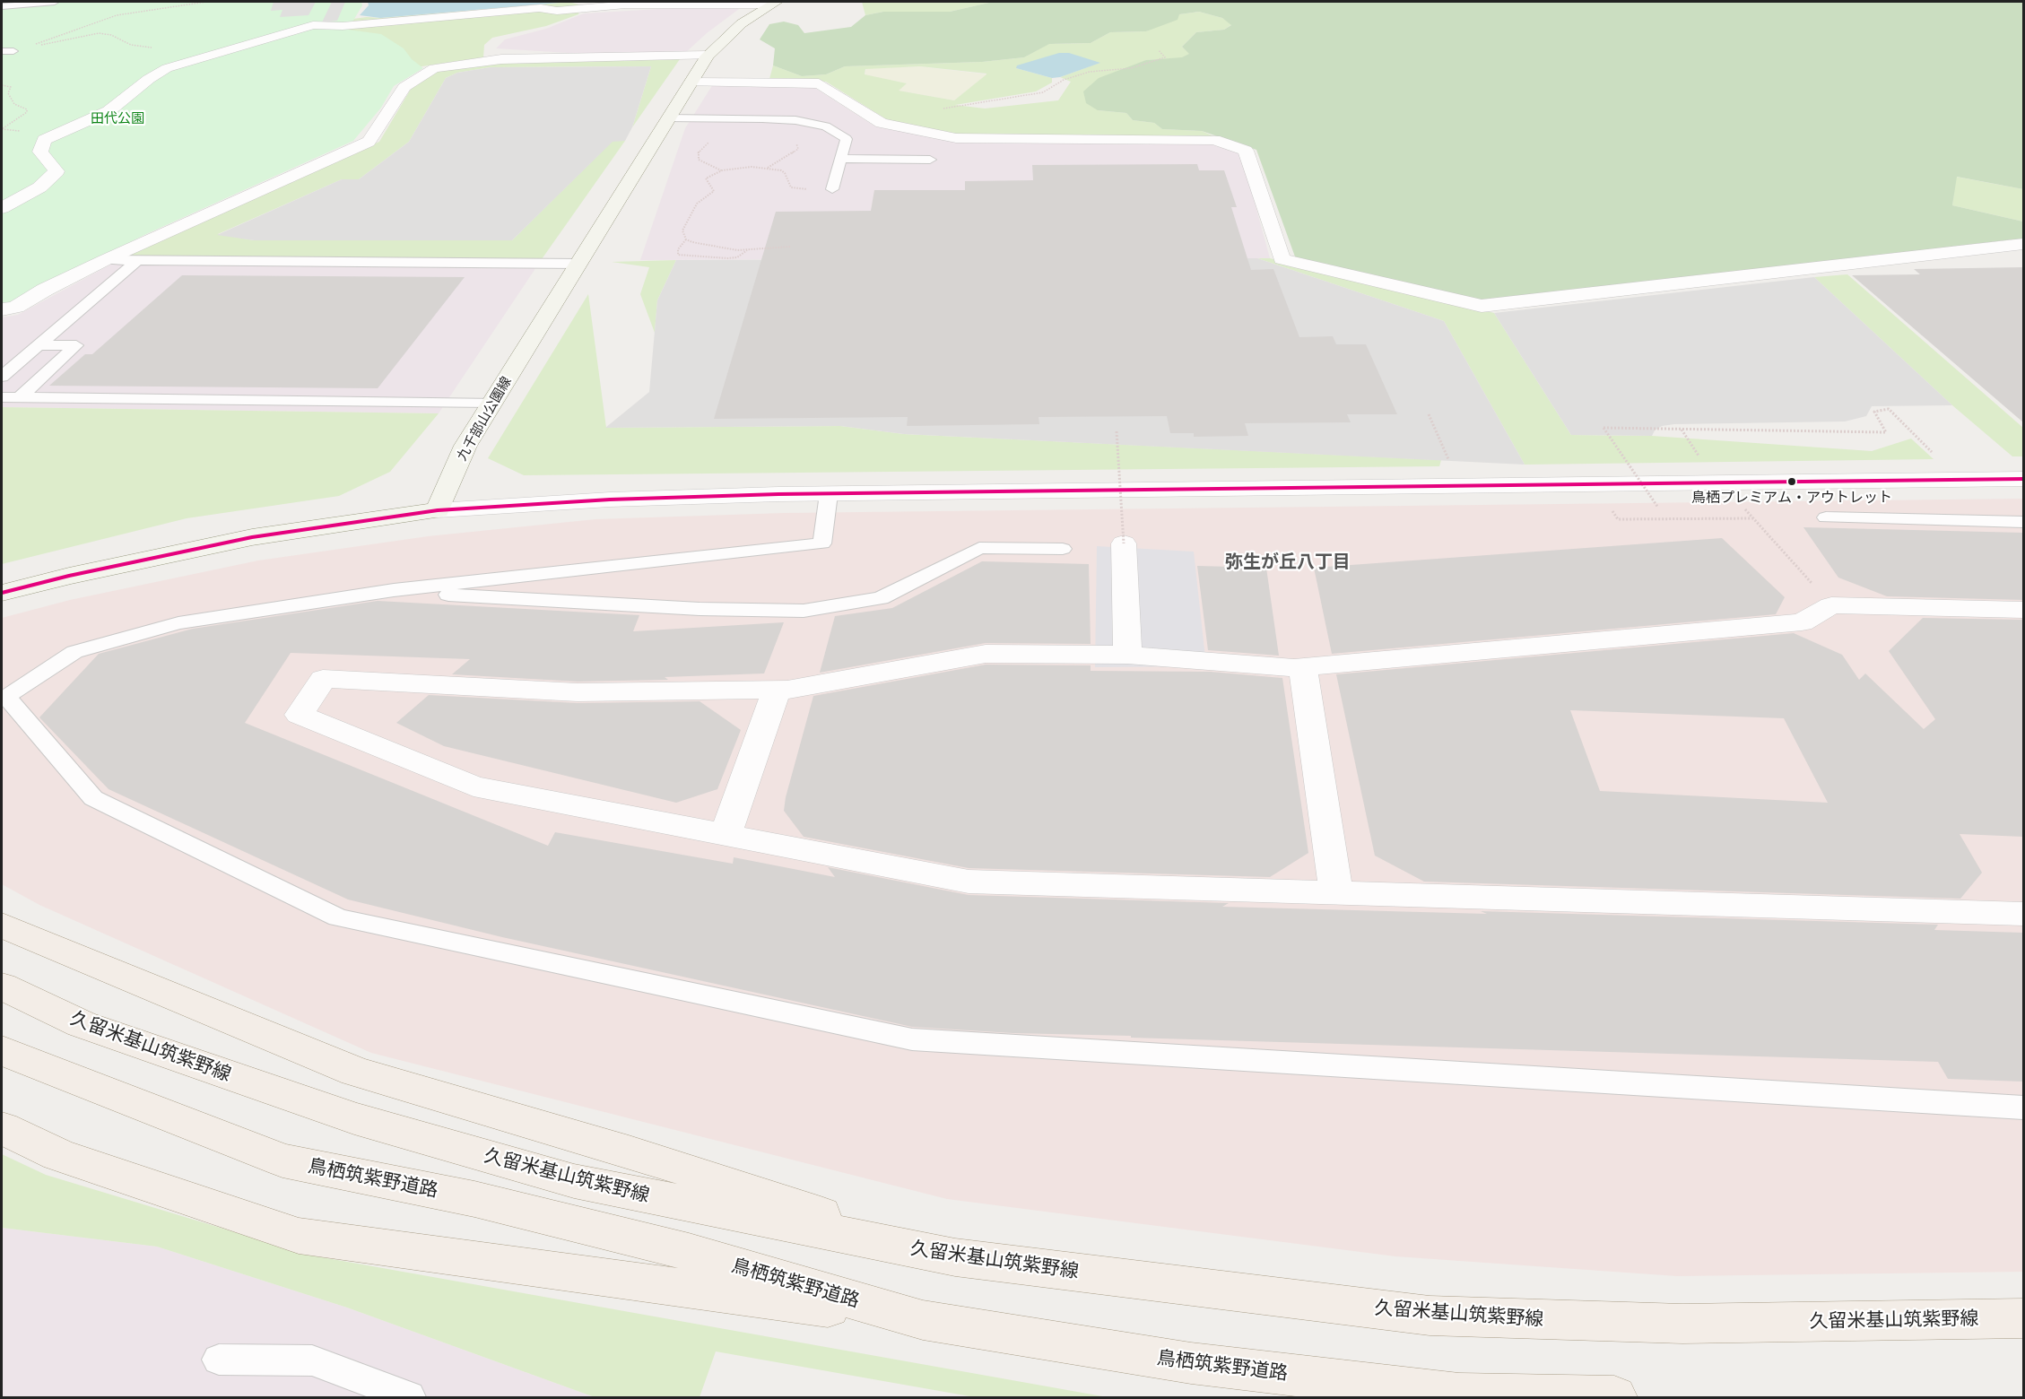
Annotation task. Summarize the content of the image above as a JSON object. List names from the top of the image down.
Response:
{
  "streets": {
    "main road": ["九千部山公園線", "久留米基山筑紫野線", "鳥栖筑紫野道路"]
  },
  "districts": ["弥生が丘八丁目"],
  "parks": ["田代公園"],
  "places": ["鳥栖プレミアム・アウトレット"]
}
